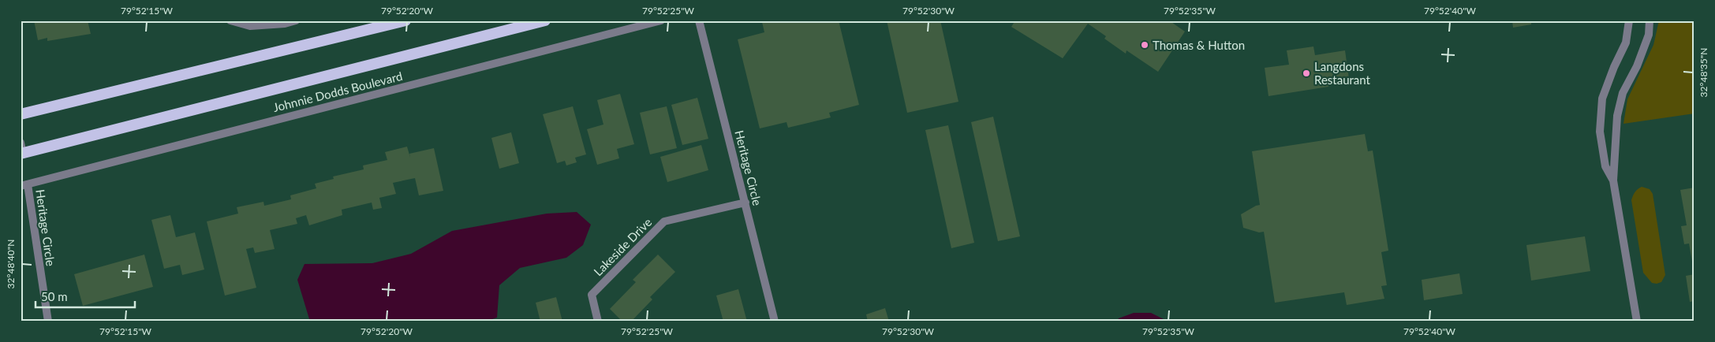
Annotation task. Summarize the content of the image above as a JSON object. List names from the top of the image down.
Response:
{
  "streets": {
    "highway": ["Johnnie Dodds Boulevard"],
    "street": ["Heritage Circle", "Lakeside Drive"]
  },
  "crossings": [
    ["Johnnie Dodds Boulevard", "Heritage Circle"],
    ["Heritage Circle", "Lakeside Drive"]
  ],
  "places": ["Thomas & Hutton", "Langdons Restaurant"],
  "scale_bar": "50 m",
  "coordinates": [
    "79°52'15\"W",
    "79°52'20\"W",
    "79°52'25\"W",
    "79°52'30\"W",
    "79°52'35\"W",
    "79°52'40\"W",
    "32°48'35\"N",
    "32°48'40\"N"
  ]
}
